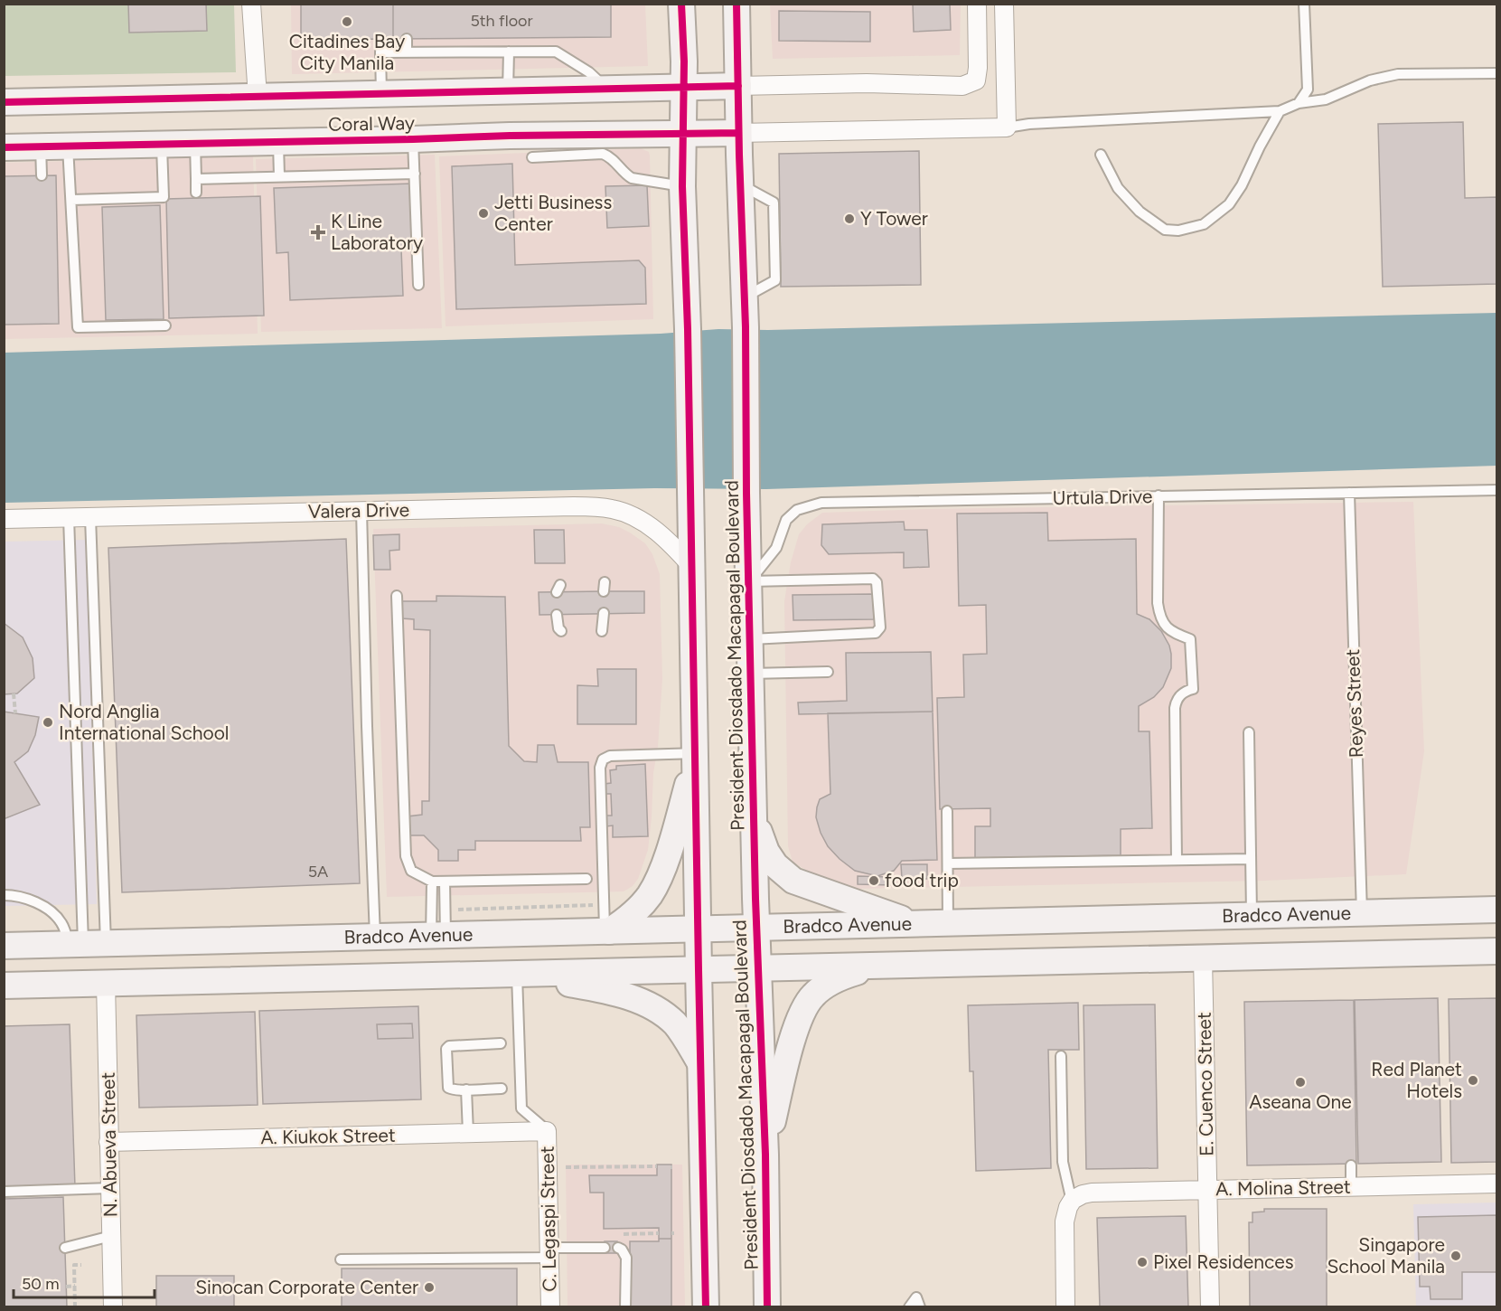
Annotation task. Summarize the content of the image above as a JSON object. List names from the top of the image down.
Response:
{
  "streets": {
    "street": [
      "Coral Way",
      "Valera Drive",
      "President Diosdado Macapagal Boulevard",
      "Bradco Avenue",
      "E. Cuenco Street",
      "A. Kiukok Street",
      "N. Abueva Street",
      "A. Molina Street",
      "C. Legaspi Street"
    ],
    "lane": ["Urtula Drive", "Reyes Street"]
  },
  "crossings": [
    ["Coral Way", "President Diosdado Macapagal Boulevard"],
    ["Urtula Drive", "President Diosdado Macapagal Boulevard"],
    ["Urtula Drive", "Reyes Street"],
    ["President Diosdado Macapagal Boulevard", "Bradco Avenue"],
    ["Reyes Street", "Bradco Avenue"],
    ["E. Cuenco Street", "A. Molina Street"],
    ["A. Kiukok Street", "N. Abueva Street"],
    ["A. Kiukok Street", "C. Legaspi Street"]
  ],
  "places": {
    "other": [
      "Citadines Bay City Manila",
      "Jetti Business Center",
      "Y Tower",
      "Nord Anglia International School",
      "food trip",
      "Red Planet Hotels",
      "Aseana One",
      "Singapore School Manila",
      "Pixel Residences",
      "Sinocan Corporate Center"
    ],
    "health": ["K Line Laboratory"]
  },
  "house_numbers": ["5th floor", "5A"],
  "scale_bar": "50 m"
}
